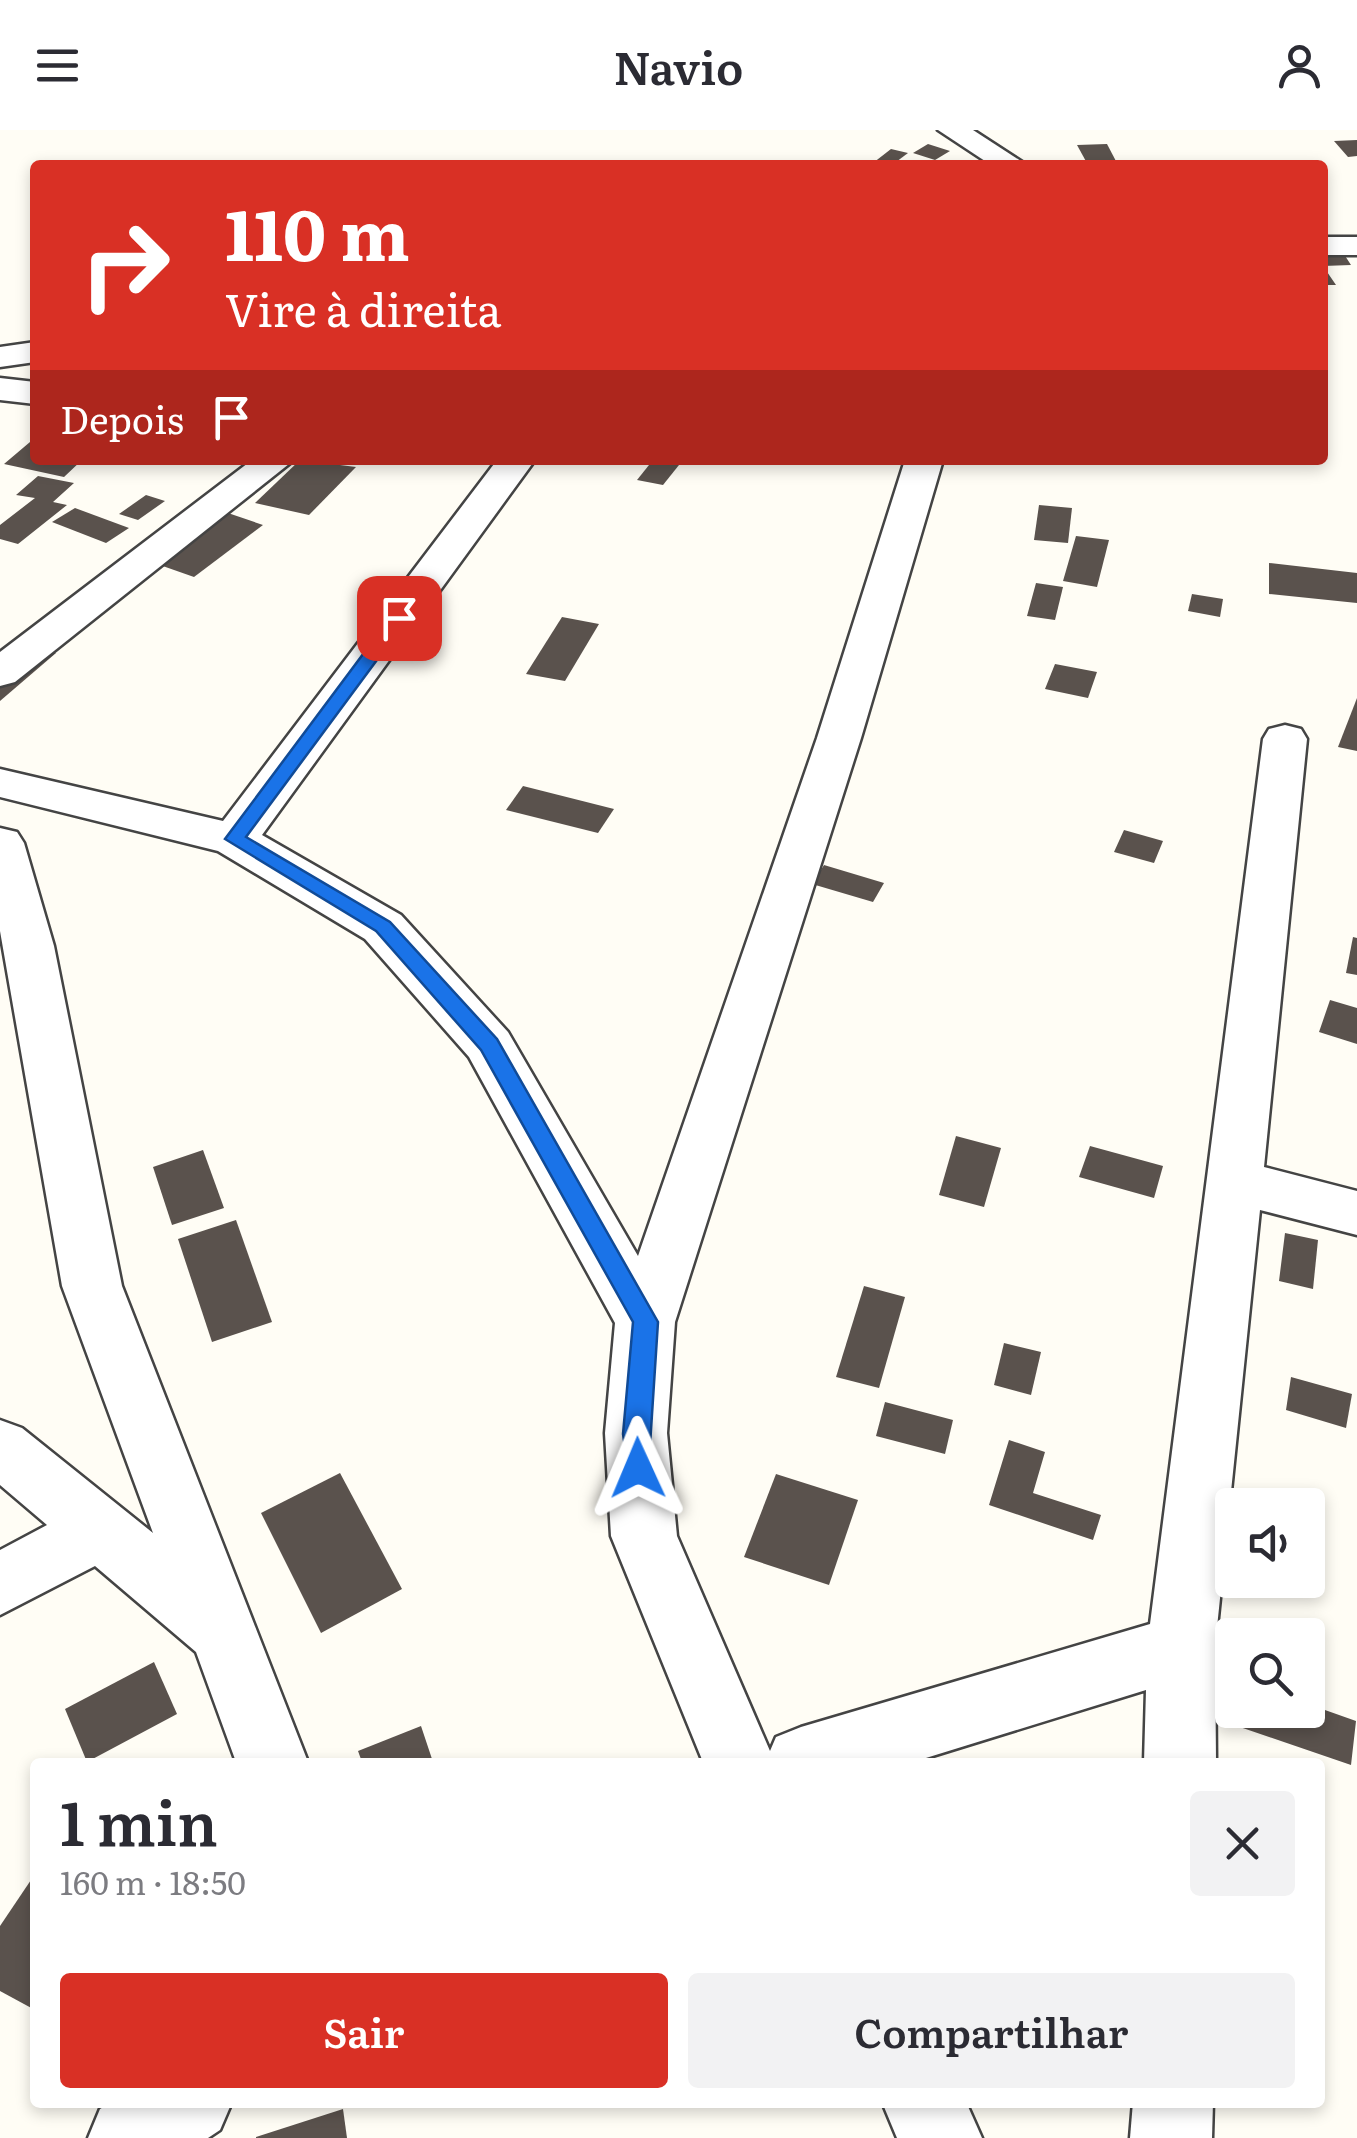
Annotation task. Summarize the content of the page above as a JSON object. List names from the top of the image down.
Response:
{
  "page": {
    "header": "Navio",
    "turn": ["110 m", "Vire à direita"],
    "then": "Depois",
    "heading": ["1 min", "160 m · 18:50"],
    "buttons": ["Sair", "Compartilhar"]
  }
}
